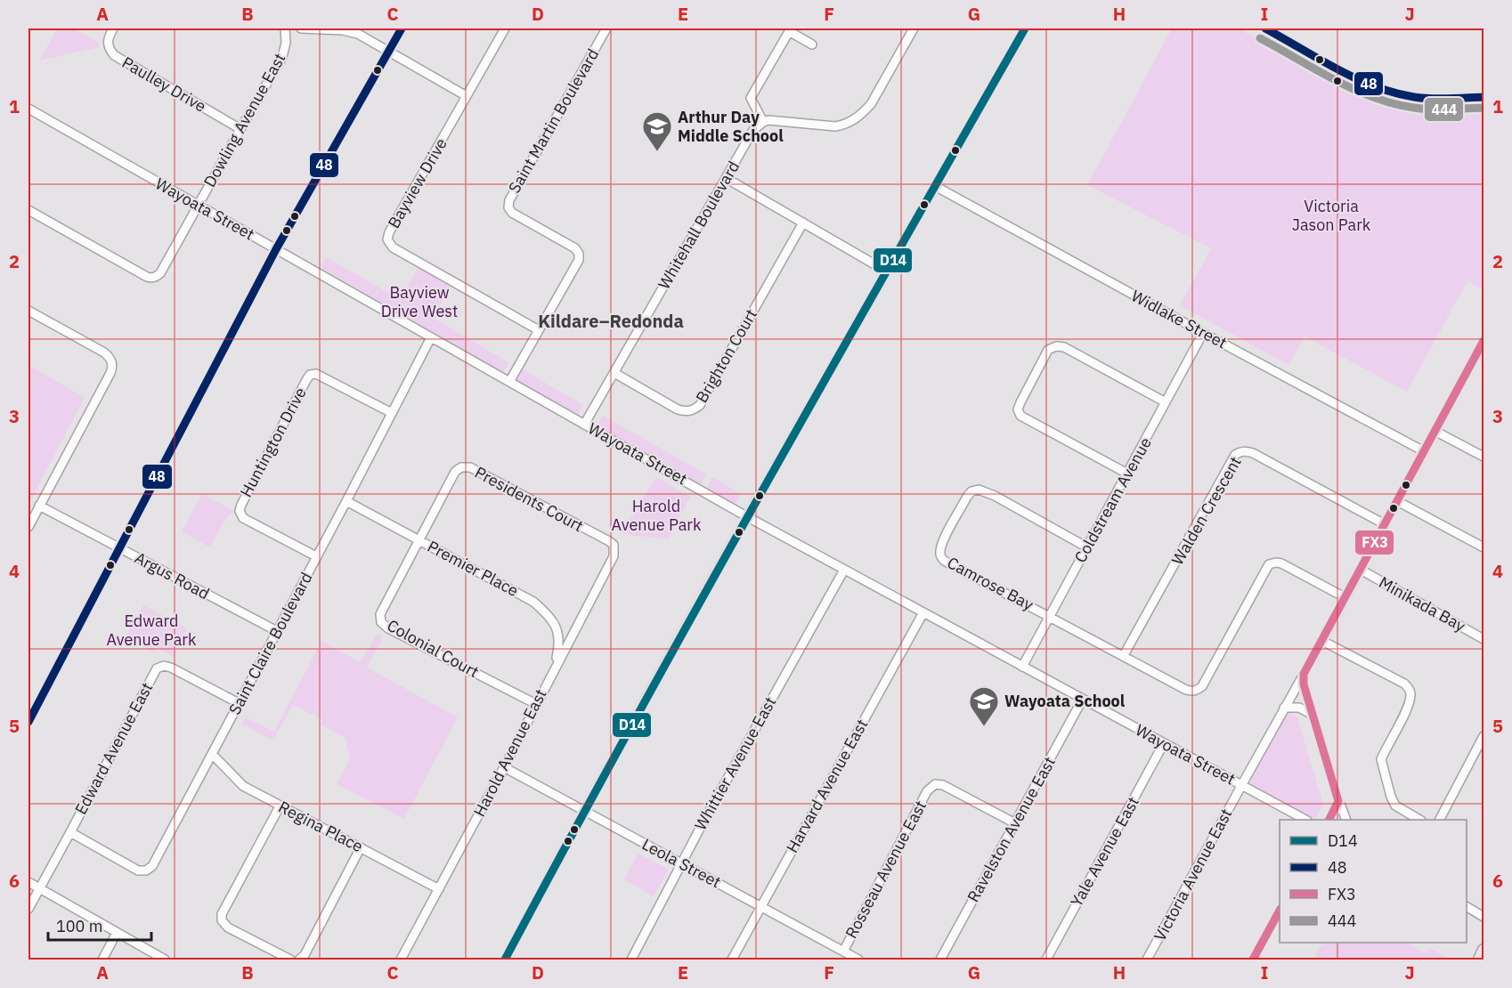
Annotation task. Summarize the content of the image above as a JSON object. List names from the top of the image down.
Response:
{
  "streets": {
    "street": [
      "Paulley Drive",
      "Dowling Avenue East",
      "Saint Martin Boulevard",
      "Bayview Drive",
      "Wayoata Street",
      "Whitehall Boulevard",
      "Widlake Street",
      "Brighton Court",
      "Huntington Drive",
      "Presidents Court",
      "Coldstream Avenue",
      "Walden Crescent",
      "Premier Place",
      "Argus Road",
      "Camrose Bay",
      "Minikada Bay",
      "Saint Claire Boulevard",
      "Colonial Court",
      "Edward Avenue East",
      "Harold Avenue East",
      "Whittier Avenue East",
      "Harvard Avenue East",
      "Regina Place",
      "Ravelston Avenue East",
      "Yale Avenue East",
      "Leola Street",
      "Rosseau Avenue East",
      "Victoria Avenue East"
    ]
  },
  "crossings": [
    ["Paulley Drive", "Dowling Avenue East"],
    ["Dowling Avenue East", "Wayoata Street"],
    ["Saint Martin Boulevard", "Bayview Drive"],
    ["Saint Martin Boulevard", "Wayoata Street"],
    ["Wayoata Street", "Whitehall Boulevard"],
    ["Wayoata Street", "Coldstream Avenue"],
    ["Wayoata Street", "Saint Claire Boulevard"],
    ["Wayoata Street", "Whittier Avenue East"],
    ["Wayoata Street", "Harvard Avenue East"],
    ["Wayoata Street", "Ravelston Avenue East"],
    ["Wayoata Street", "Yale Avenue East"],
    ["Wayoata Street", "Victoria Avenue East"],
    ["Whitehall Boulevard", "Brighton Court"],
    ["Widlake Street", "Coldstream Avenue"],
    ["Widlake Street", "Victoria Avenue East"],
    ["Huntington Drive", "Saint Claire Boulevard"],
    ["Presidents Court", "Premier Place"],
    ["Presidents Court", "Colonial Court"],
    ["Presidents Court", "Harold Avenue East"],
    ["Coldstream Avenue", "Camrose Bay"],
    ["Walden Crescent", "Victoria Avenue East"],
    ["Premier Place", "Saint Claire Boulevard"],
    ["Premier Place", "Colonial Court"],
    ["Premier Place", "Harold Avenue East"],
    ["Argus Road", "Saint Claire Boulevard"],
    ["Minikada Bay", "Victoria Avenue East"],
    ["Saint Claire Boulevard", "Edward Avenue East"],
    ["Saint Claire Boulevard", "Regina Place"],
    ["Colonial Court", "Harold Avenue East"],
    ["Harold Avenue East", "Regina Place"],
    ["Harold Avenue East", "Leola Street"],
    ["Whittier Avenue East", "Leola Street"],
    ["Harvard Avenue East", "Leola Street"],
    ["Ravelston Avenue East", "Rosseau Avenue East"],
    ["Leola Street", "Rosseau Avenue East"]
  ],
  "districts": ["Kildare–Redonda"],
  "parks": [
    "Victoria Jason Park",
    "Bayview Drive West",
    "Harold Avenue Park",
    "Edward Avenue Park"
  ],
  "places": {
    "school or university": ["Arthur Day Middle School", "Wayoata School"]
  },
  "lines": [
    "transit line D14",
    "transit line 48",
    "transit line 444",
    "transit line FX3"
  ],
  "legend": [
    "D14",
    "48",
    "FX3",
    "444"
  ],
  "scale_bar": "100 m",
  "grid": {
    "columns": [
      "A",
      "B",
      "C",
      "D",
      "E",
      "F",
      "G",
      "H",
      "I",
      "J"
    ],
    "rows": [
      "1",
      "2",
      "3",
      "4",
      "5",
      "6"
    ]
  }
}
